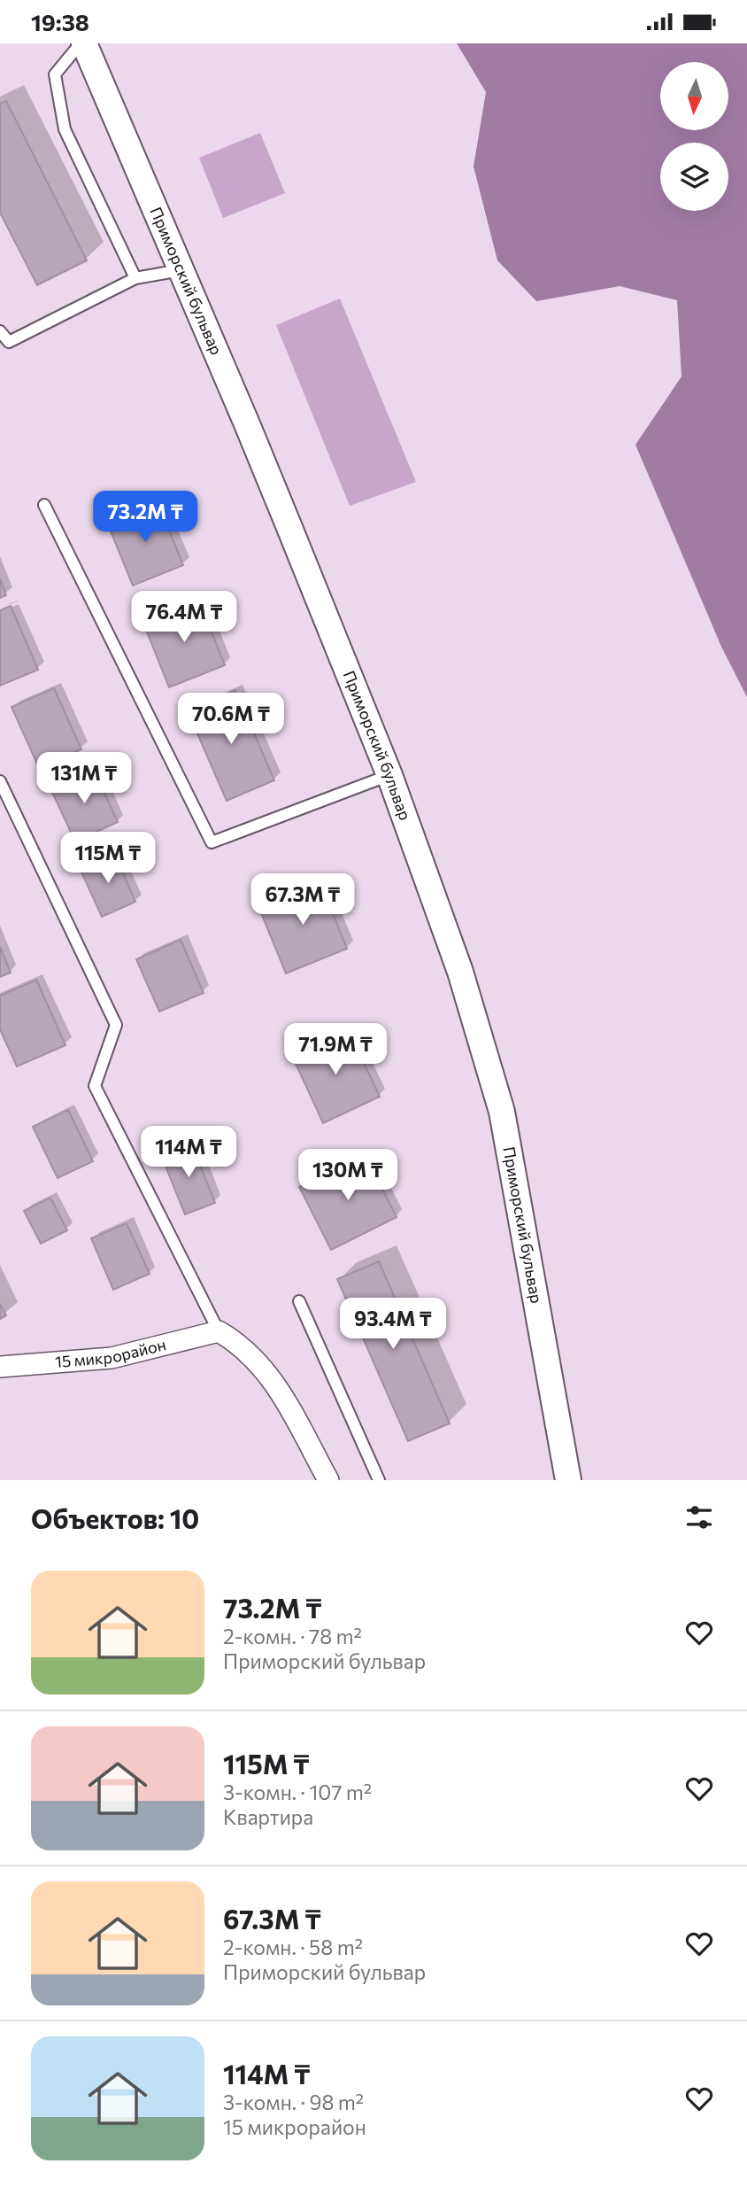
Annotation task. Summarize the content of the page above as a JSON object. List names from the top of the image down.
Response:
{
  "streets": {
    "street": ["Приморский бульвар", "15 микрорайон"]
  },
  "north": "bottom",
  "page": {
    "status": "19:38",
    "price": [
      "73.2M ₸",
      "76.4M ₸",
      "70.6M ₸",
      "131M ₸",
      "115M ₸",
      "67.3M ₸",
      "71.9M ₸",
      "114M ₸",
      "130M ₸",
      "93.4M ₸"
    ],
    "heading": "Объектов: 10",
    "list": [
      {
        "name": "73.2M ₸",
        "note": "2-комн. · 78 m² · Приморский бульвар"
      },
      {
        "name": "115M ₸",
        "note": "3-комн. · 107 m² · Квартира"
      },
      {
        "name": "67.3M ₸",
        "note": "2-комн. · 58 m² · Приморский бульвар"
      },
      {
        "name": "114M ₸",
        "note": "3-комн. · 98 m² · 15 микрорайон"
      }
    ]
  }
}
